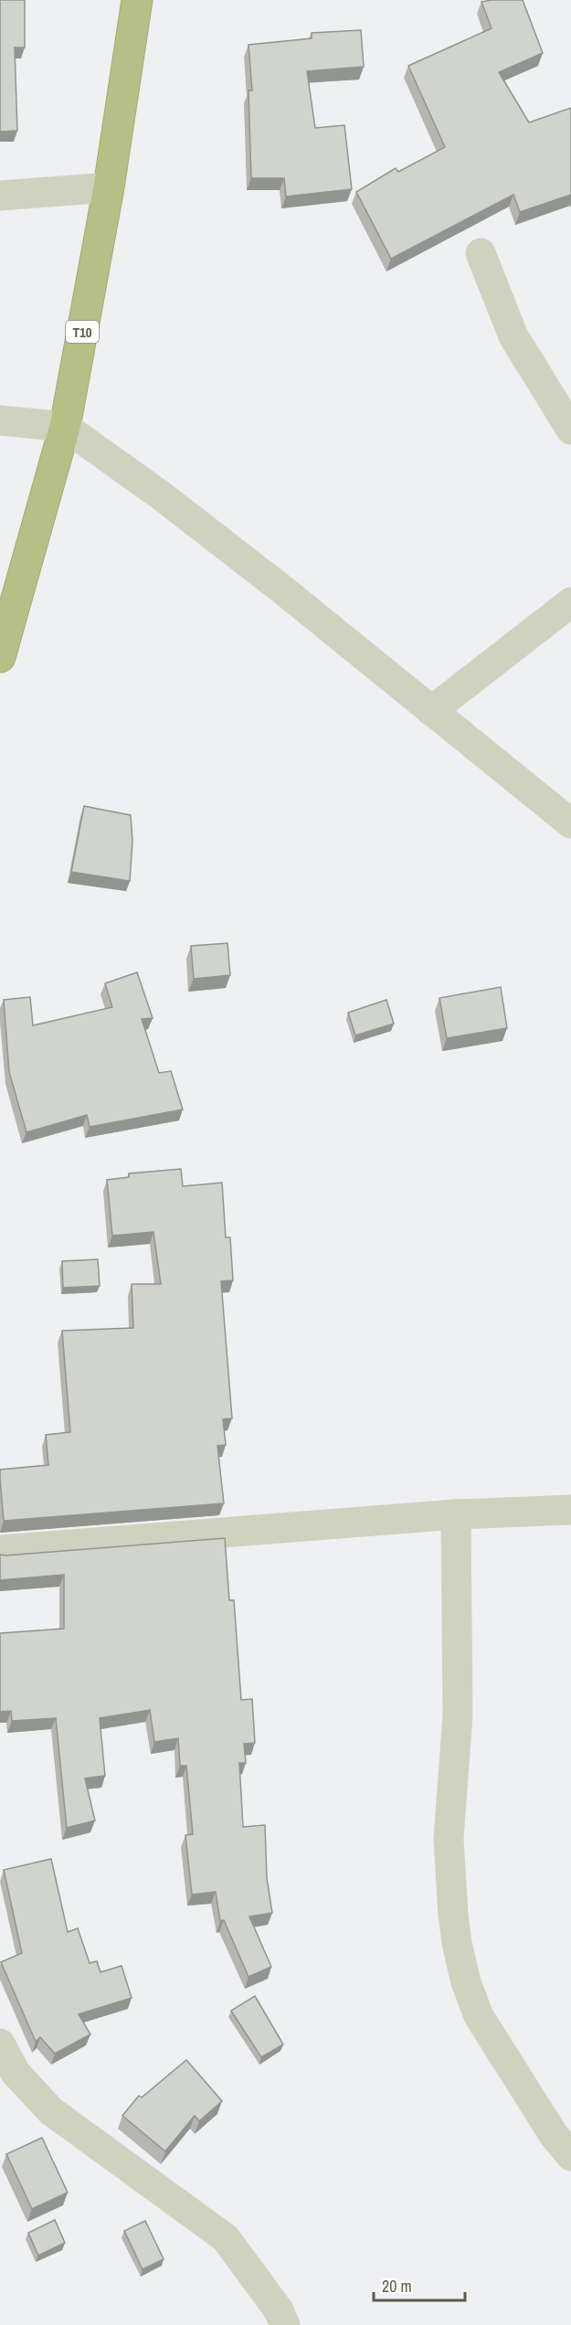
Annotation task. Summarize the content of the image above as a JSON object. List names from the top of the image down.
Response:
{
  "streets": {
    "highway": ["T10"]
  },
  "scale_bar": "20 m"
}
